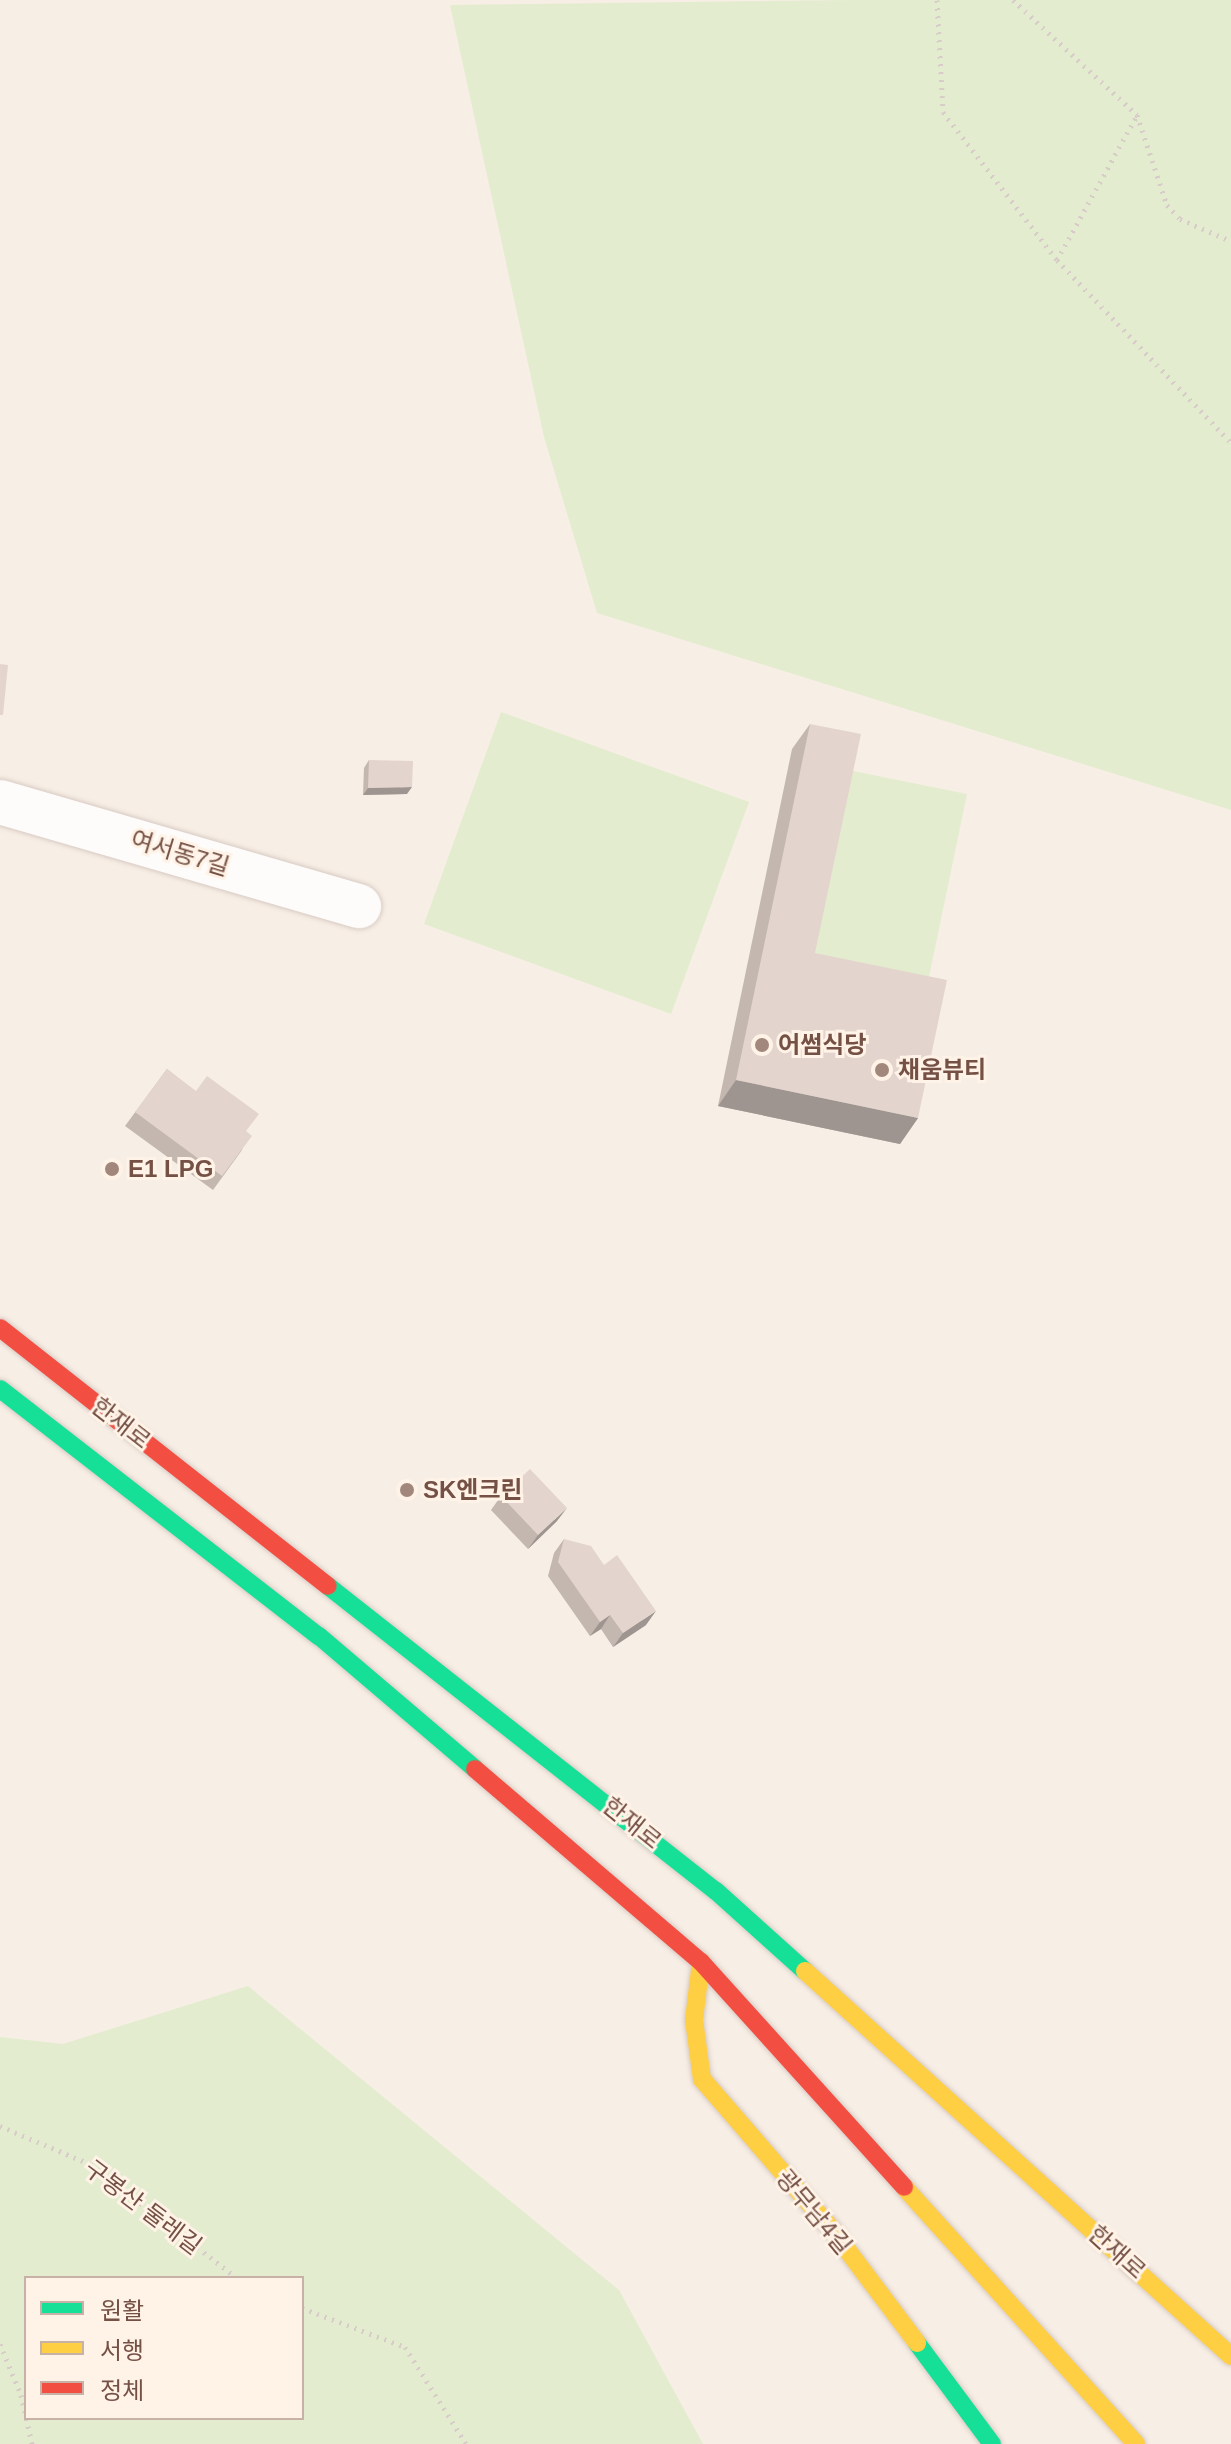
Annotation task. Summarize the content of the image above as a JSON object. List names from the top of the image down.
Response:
{
  "streets": {
    "street": ["여서동7길", "한재로", "광무남4길"],
    "path": ["구봉산 둘레길"]
  },
  "crossings": [
    ["한재로", "광무남4길"]
  ],
  "places": [
    "어썸식당",
    "채움뷰티",
    "E1 LPG",
    "SK엔크린"
  ],
  "legend": ["원활", "서행", "정체"]
}
